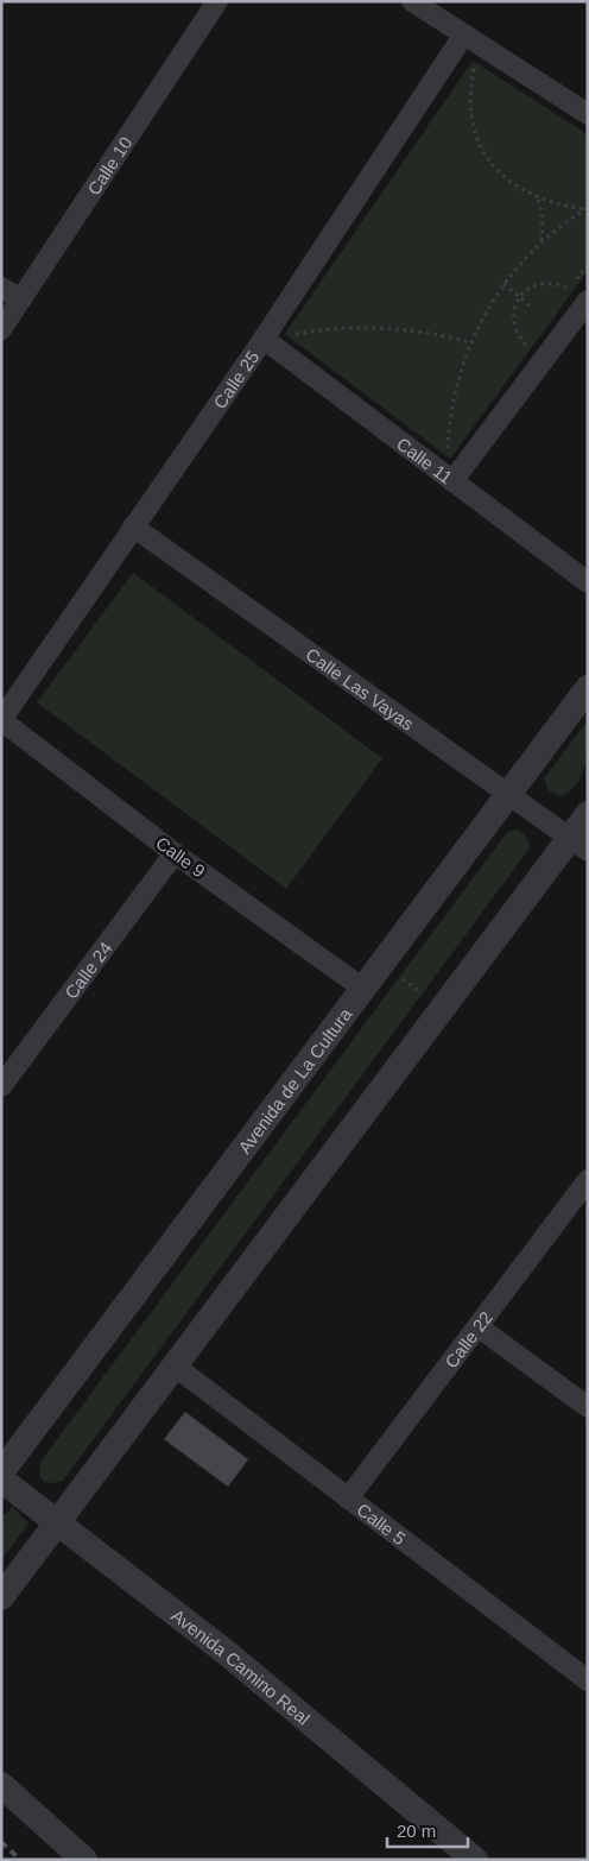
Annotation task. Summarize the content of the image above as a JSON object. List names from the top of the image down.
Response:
{
  "streets": {
    "street": [
      "Calle 10",
      "Calle 25",
      "Calle 11",
      "Calle Las Vayas",
      "Calle 9",
      "Calle 24",
      "Avenida de La Cultura",
      "Calle 22",
      "Calle 5",
      "Avenida Camino Real"
    ]
  },
  "crossings": [
    ["Calle 25", "Calle 11"],
    ["Calle 25", "Calle Las Vayas"],
    ["Calle 25", "Calle 9"],
    ["Calle Las Vayas", "Avenida de La Cultura"],
    ["Calle 9", "Calle 24"],
    ["Calle 9", "Avenida de La Cultura"],
    ["Calle 22", "Calle 5"]
  ],
  "scale_bar": "20 m"
}
